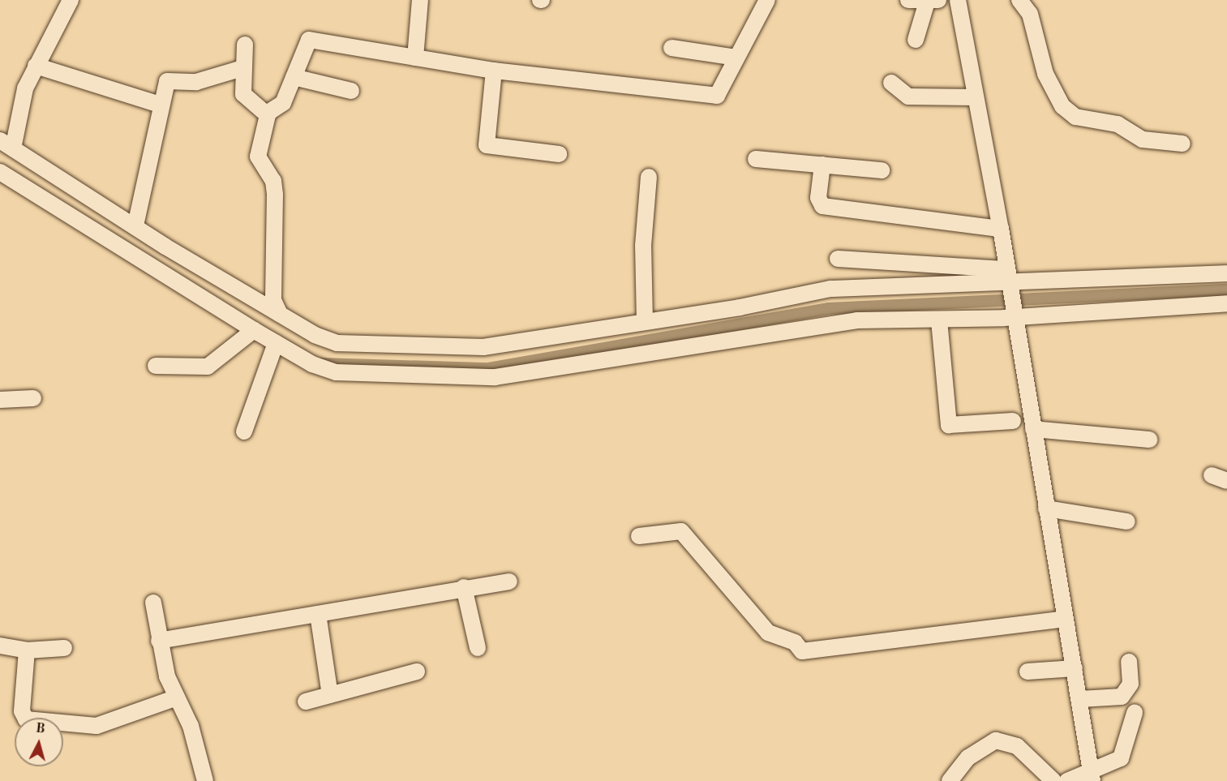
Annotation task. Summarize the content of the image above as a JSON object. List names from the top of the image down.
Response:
{
  "north": "top"
}
